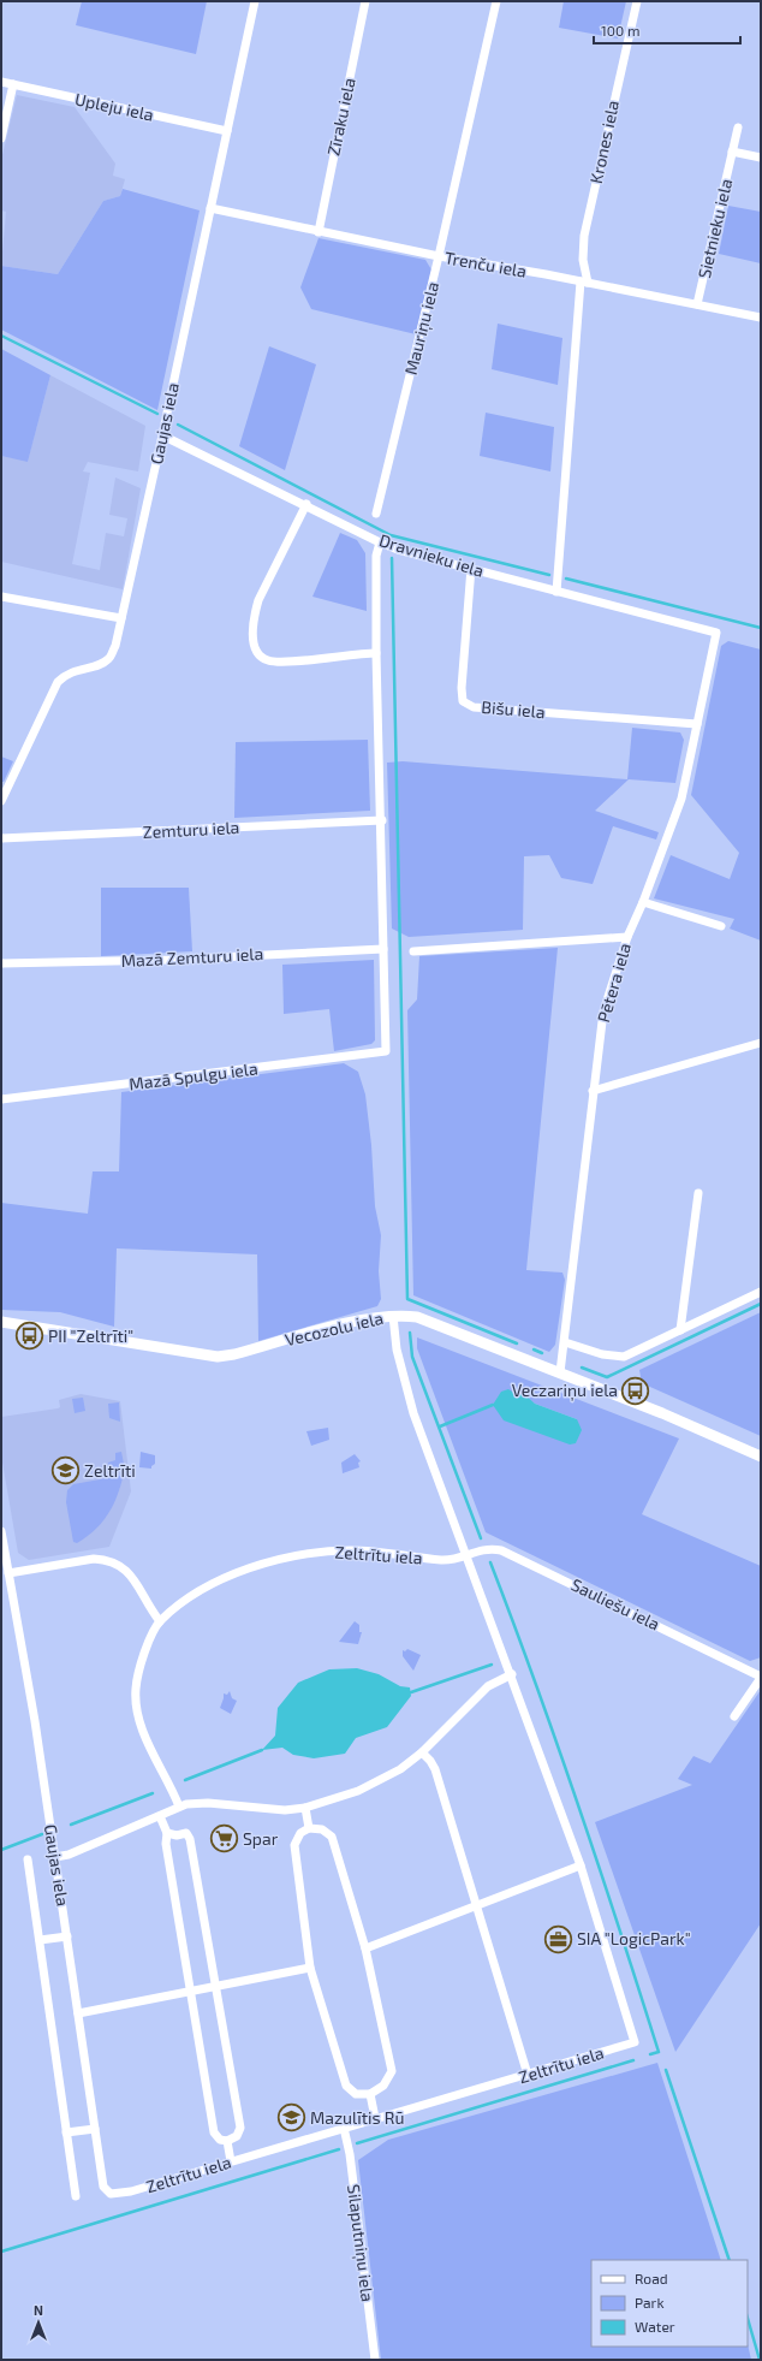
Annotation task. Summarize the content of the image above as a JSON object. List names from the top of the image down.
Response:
{
  "streets": {
    "street": [
      "Upleju iela",
      "Zīraku iela",
      "Krones iela",
      "Sietnieku iela",
      "Trenču iela",
      "Mauriņu iela",
      "Gaujas iela",
      "Dravnieku iela",
      "Bišu iela",
      "Zemturu iela",
      "Mazā Zemturu iela",
      "Pētera iela",
      "Mazā Spulgu iela",
      "Vecozolu iela",
      "Zeltrītu iela",
      "Sauliešu iela",
      "Silaputniņu iela"
    ]
  },
  "crossings": [
    ["Upleju iela", "Gaujas iela"],
    ["Zīraku iela", "Trenču iela"],
    ["Krones iela", "Trenču iela"],
    ["Krones iela", "Dravnieku iela"],
    ["Sietnieku iela", "Trenču iela"],
    ["Trenču iela", "Mauriņu iela"],
    ["Trenču iela", "Gaujas iela"],
    ["Gaujas iela", "Dravnieku iela"],
    ["Gaujas iela", "Zeltrītu iela"],
    ["Dravnieku iela", "Bišu iela"],
    ["Dravnieku iela", "Pētera iela"],
    ["Bišu iela", "Pētera iela"],
    ["Mazā Zemturu iela", "Mazā Spulgu iela"],
    ["Pētera iela", "Vecozolu iela"],
    ["Vecozolu iela", "Zeltrītu iela"],
    ["Zeltrītu iela", "Sauliešu iela"],
    ["Zeltrītu iela", "Silaputniņu iela"]
  ],
  "places": {
    "bus stop": ["PII \"Zeltrīti\"", "Veczariņu iela"],
    "school or university": ["Zeltrīti", "Mazulītis Rū"],
    "supermarket": ["Spar"],
    "office": ["SIA \"LogicPark\""]
  },
  "legend": ["Road", "Park", "Water"],
  "scale_bar": "100 m",
  "north": "top"
}
